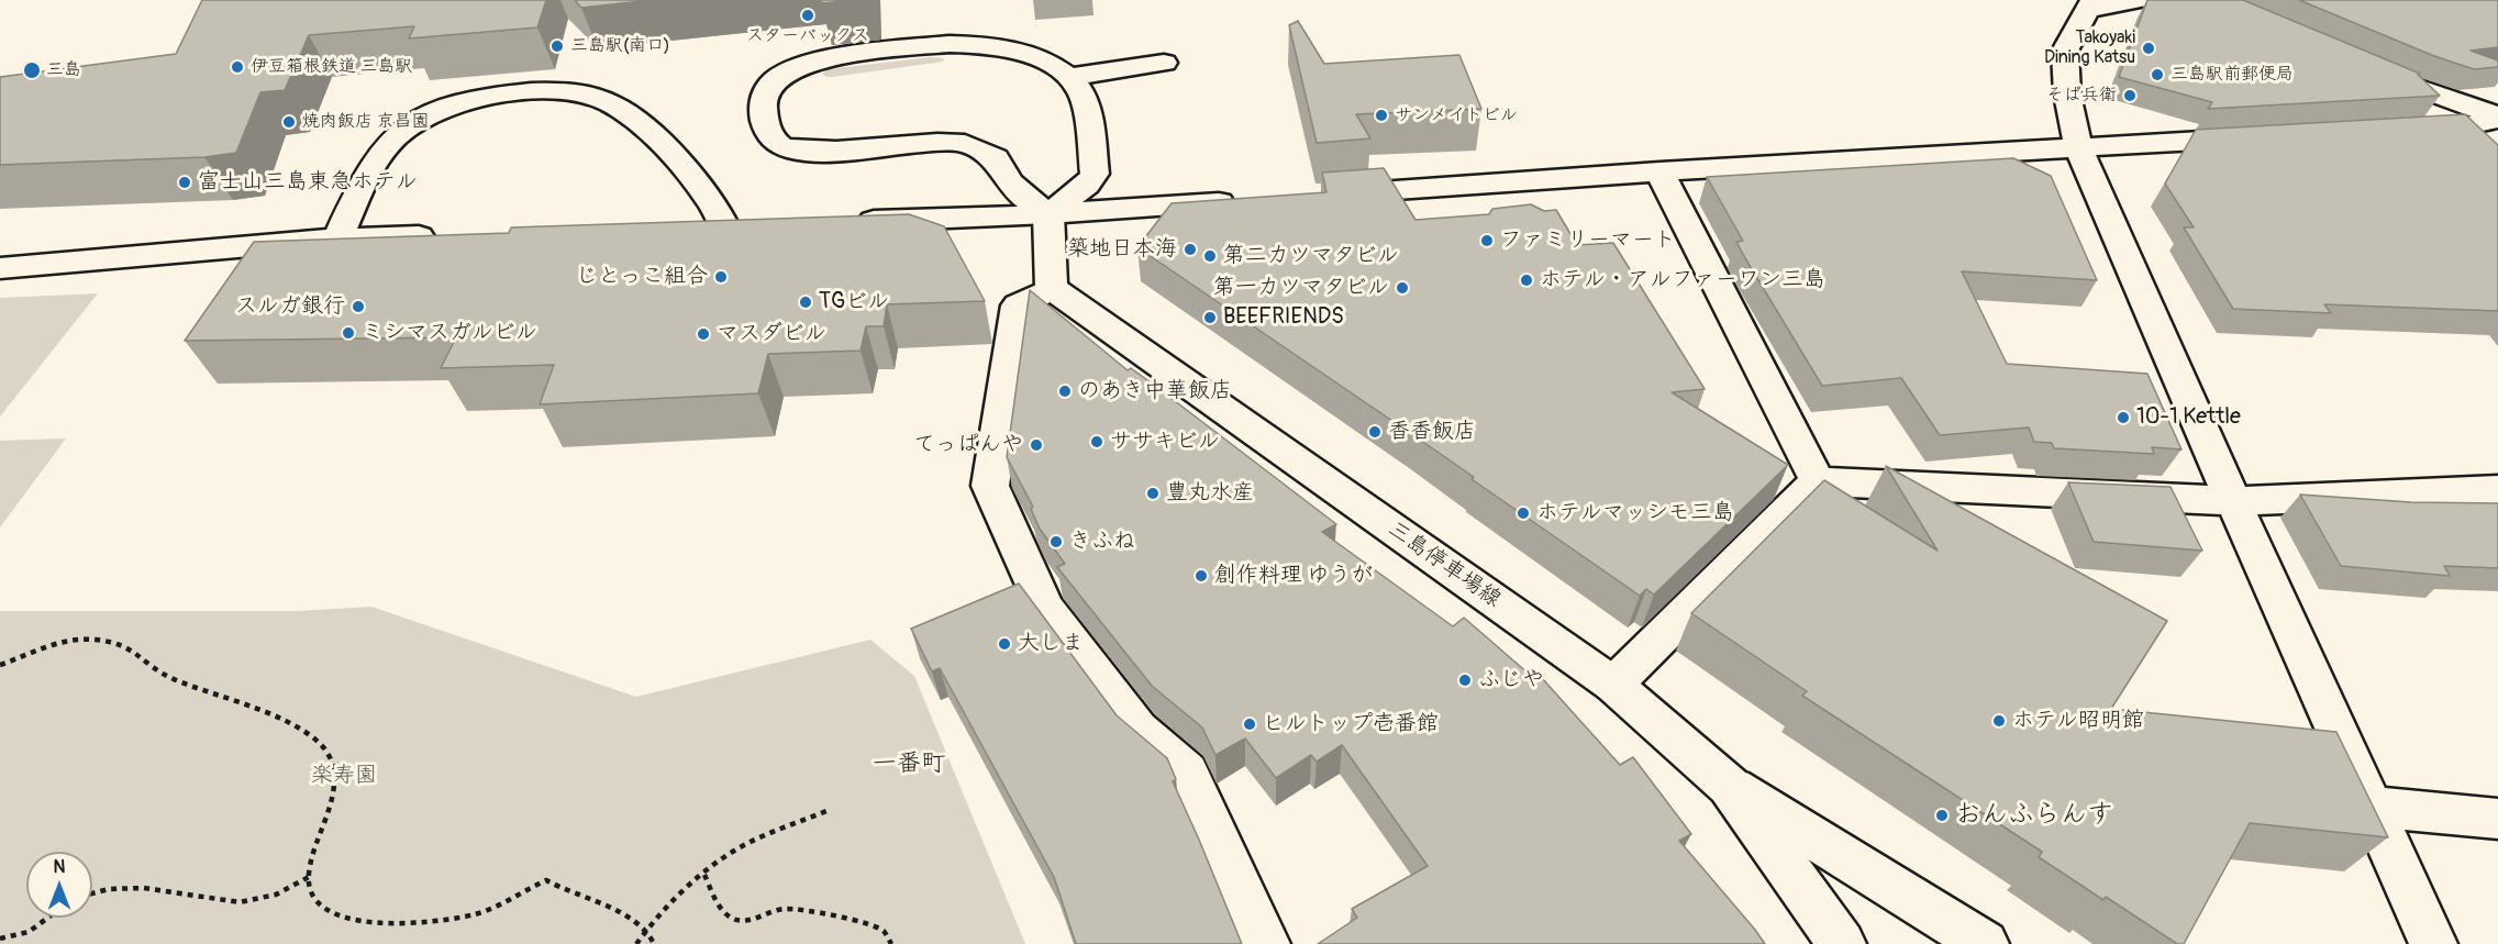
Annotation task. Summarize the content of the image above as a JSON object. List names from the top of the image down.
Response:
{
  "streets": {
    "street": ["三島停車場線"]
  },
  "districts": ["一番町"],
  "parks": ["楽寿園"],
  "places": [
    "スターバックス",
    "三島駅(南口)",
    "Takoyaki Dining Katsu",
    "伊豆箱根鉄道 三島駅",
    "三島",
    "三島駅前郵便局",
    "そば兵衛",
    "サンメイトビル",
    "焼肉飯店 京昌園",
    "富士山三島東急ホテル",
    "ファミリーマート",
    "築地日本海",
    "第二カツマタビル",
    "じとっこ組合",
    "ホテル・アルファーワン三島",
    "第一カツマタビル",
    "TGビル",
    "スルガ銀行",
    "BEEFRIENDS",
    "ミシマスガルビル",
    "マスダビル",
    "のあき中華飯店",
    "10-1 Kettle",
    "香香飯店",
    "ササキビル",
    "てっぱんや",
    "豊丸水産",
    "ホテルマッシモ三島",
    "きふね",
    "創作料理 ゆうが",
    "大しま",
    "ふじや",
    "ホテル昭明館",
    "ヒルトップ壱番館",
    "おんふらんす"
  ],
  "north": "top"
}
